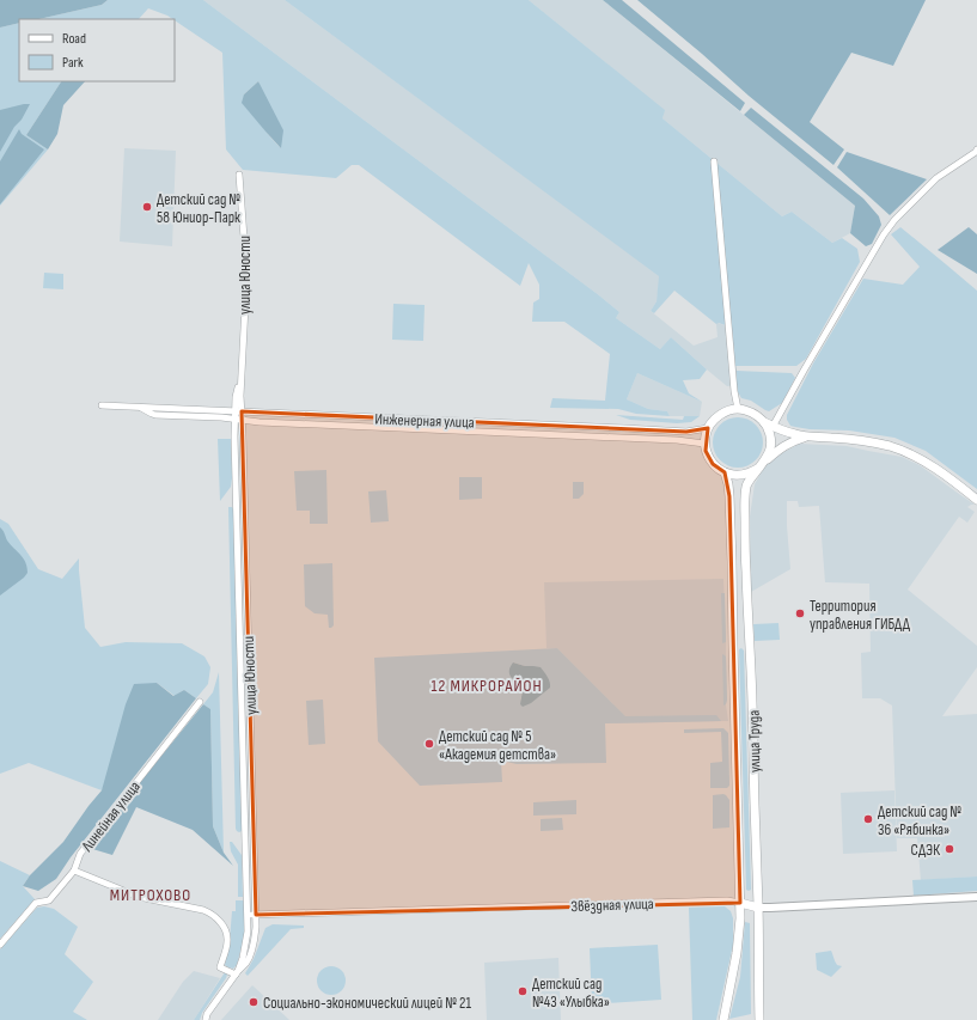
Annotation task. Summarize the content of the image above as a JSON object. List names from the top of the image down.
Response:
{
  "streets": {
    "main road": ["улица Труда", "Звёздная улица"],
    "street": ["улица Юности", "Инженерная улица", "Линейная улица"]
  },
  "crossings": [
    ["улица Юности", "Инженерная улица"],
    ["улица Юности", "Звёздная улица"],
    ["Инженерная улица", "улица Труда"],
    ["улица Труда", "Звёздная улица"]
  ],
  "districts": ["12 МИКРОРАЙОН", "МИТРОХОВО"],
  "places": [
    "Детский сад № 58 Юниор-Парк",
    "Территория управления ГИБДД",
    "Детский сад № 5 «Академия детства»",
    "Детский сад № 36 «Рябинка»",
    "СДЭК",
    "Детский сад №43 «Улыбка»",
    "Социально-экономический лицей № 21"
  ],
  "legend": ["Road", "Park"]
}
